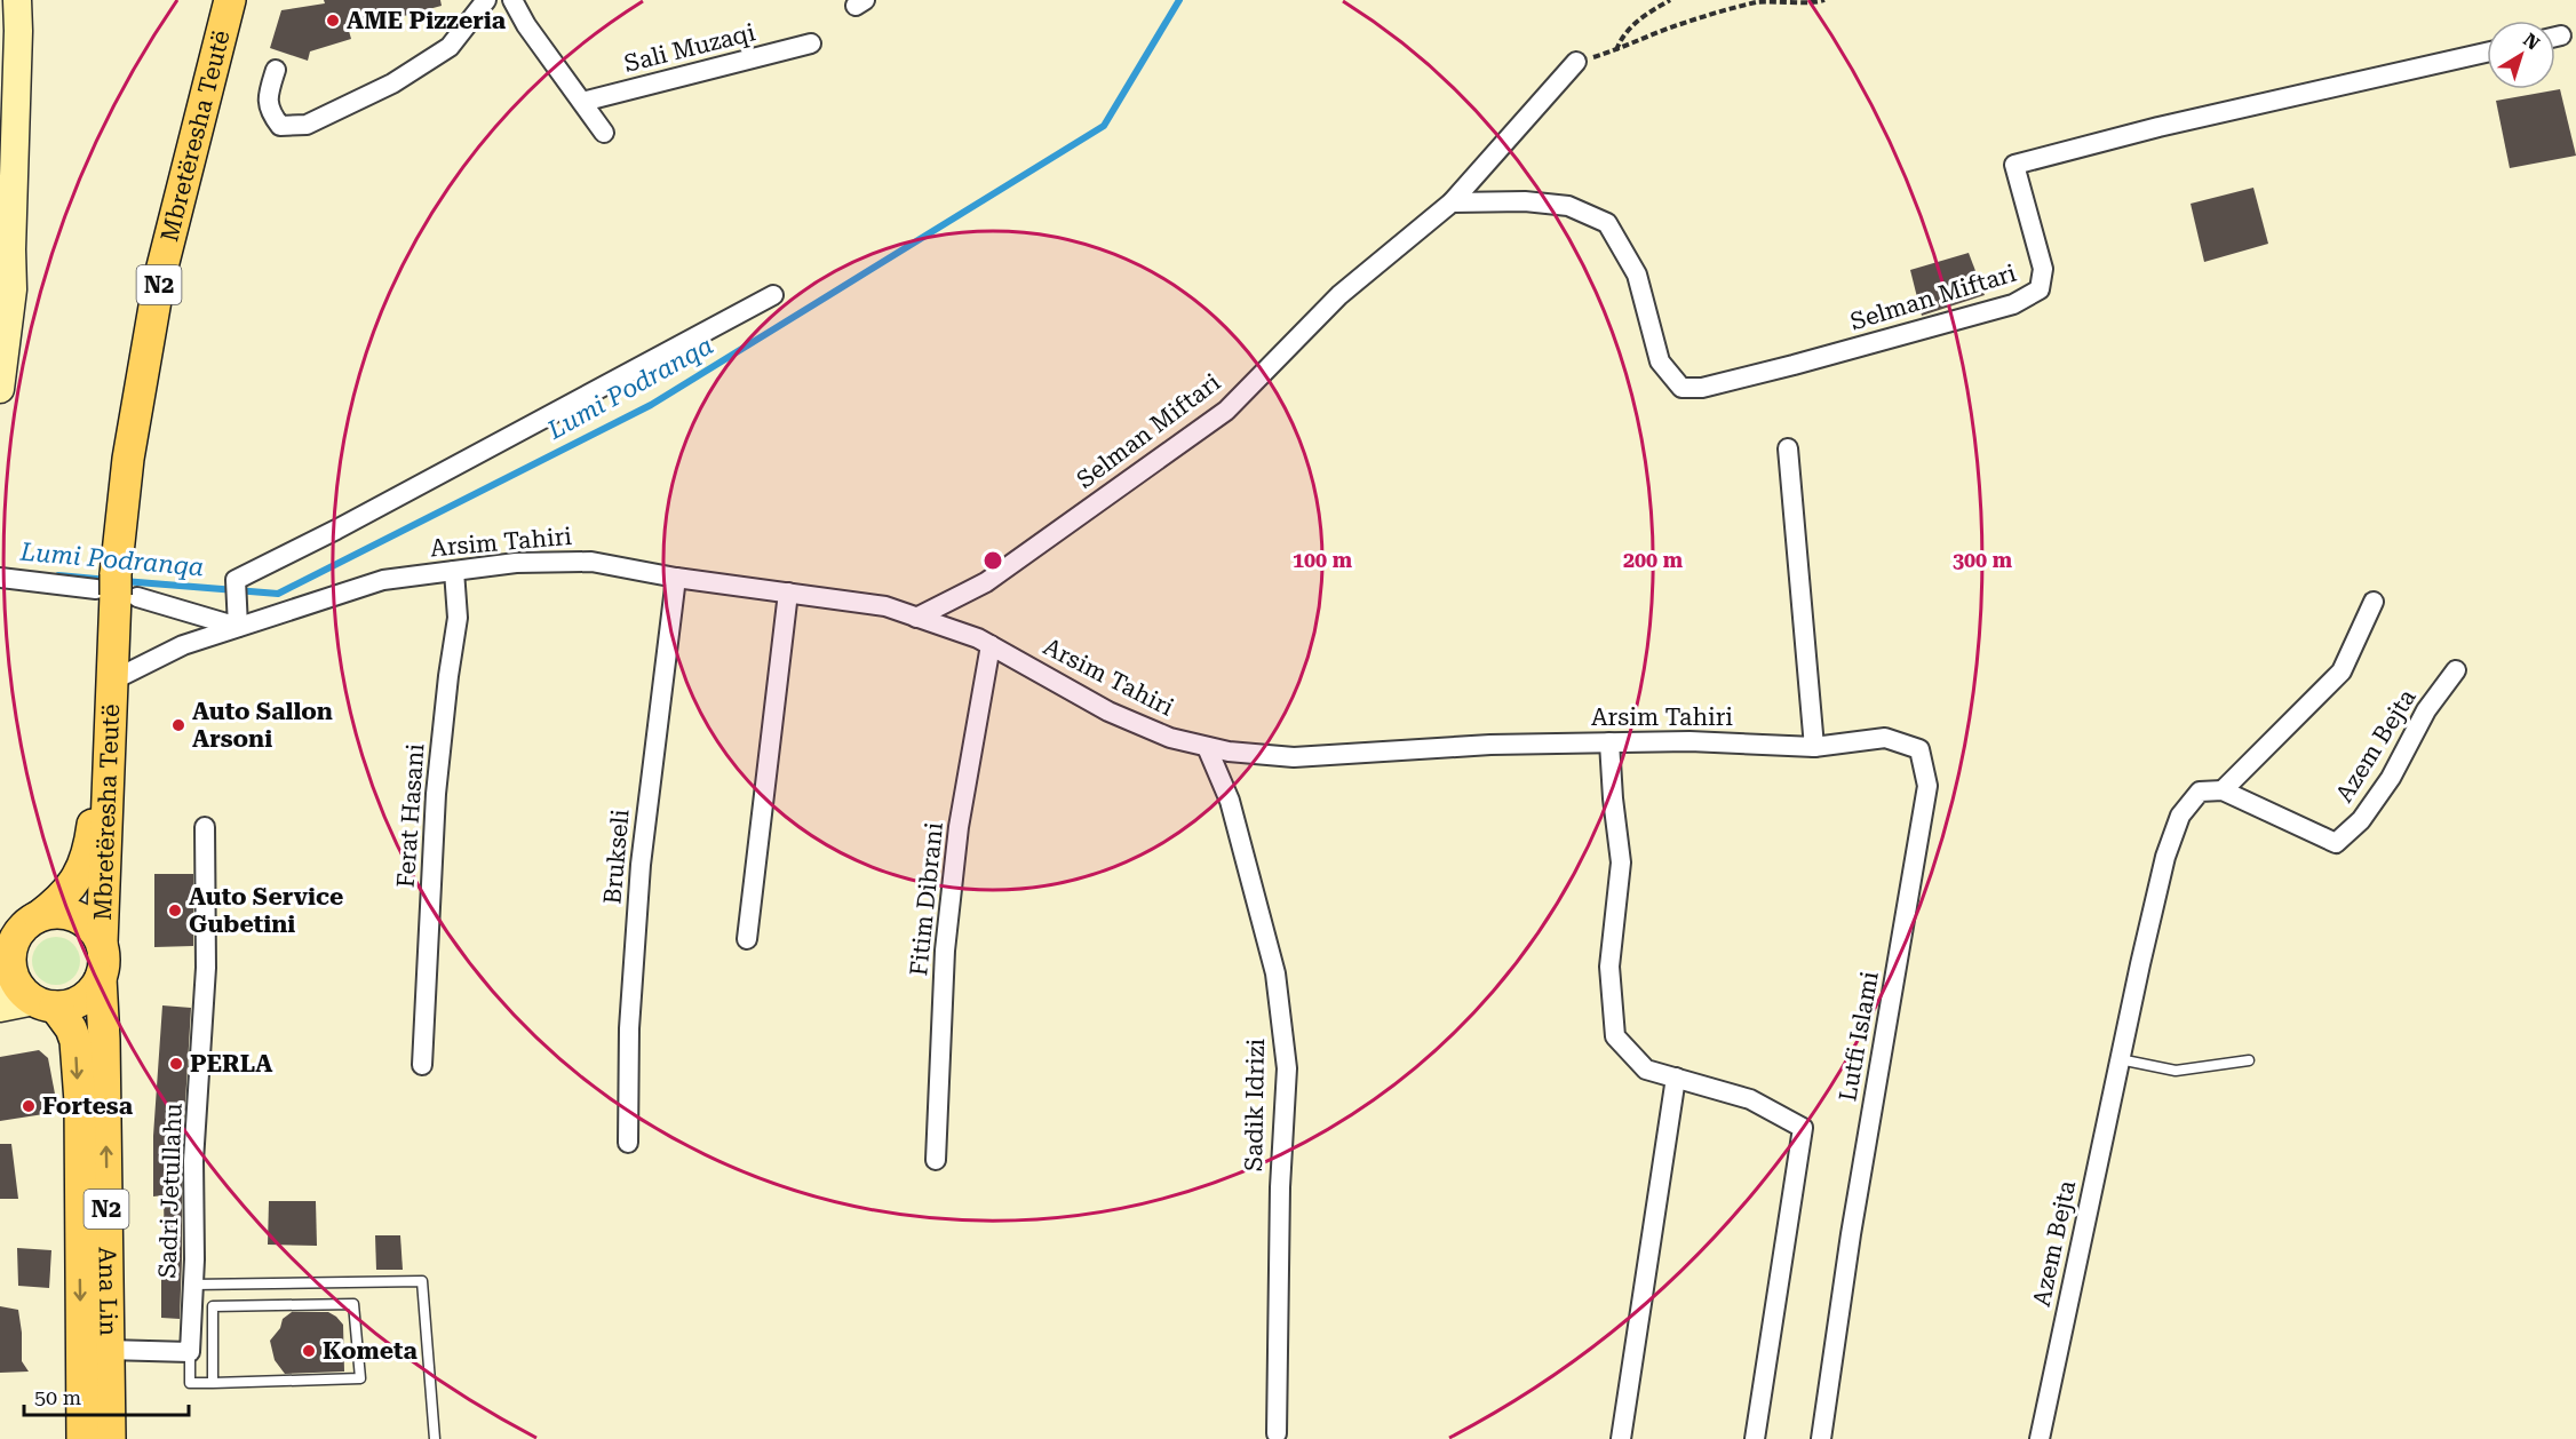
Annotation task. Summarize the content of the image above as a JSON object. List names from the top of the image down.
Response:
{
  "streets": {
    "main road": ["Mbretëresha Teutë", "N2", "Ana Lin"],
    "street": [
      "Sali Muzaqi",
      "Selman Miftari",
      "Arsim Tahiri",
      "Azem Bejta",
      "Ferat Hasani",
      "Brukseli",
      "Fitim Dibrani",
      "Lutfi Islami",
      "Sadik Idrizi",
      "Sadri Jetullahu"
    ]
  },
  "crossings": [
    ["Mbretëresha Teutë", "N2"],
    ["Mbretëresha Teutë", "Arsim Tahiri"],
    ["Mbretëresha Teutë", "Ana Lin"],
    ["N2", "Ana Lin"],
    ["Selman Miftari", "Arsim Tahiri"],
    ["Arsim Tahiri", "Ferat Hasani"],
    ["Arsim Tahiri", "Brukseli"],
    ["Arsim Tahiri", "Fitim Dibrani"],
    ["Arsim Tahiri", "Lutfi Islami"],
    ["Arsim Tahiri", "Sadik Idrizi"]
  ],
  "water": ["Lumi Podranqa"],
  "places": [
    "AME Pizzeria",
    "Auto Sallon Arsoni",
    "Auto Service Gubetini",
    "PERLA",
    "Fortesa",
    "Kometa"
  ],
  "scale_bar": "50 m",
  "north": "top right",
  "rings": ["100 m", "200 m", "300 m"]
}
